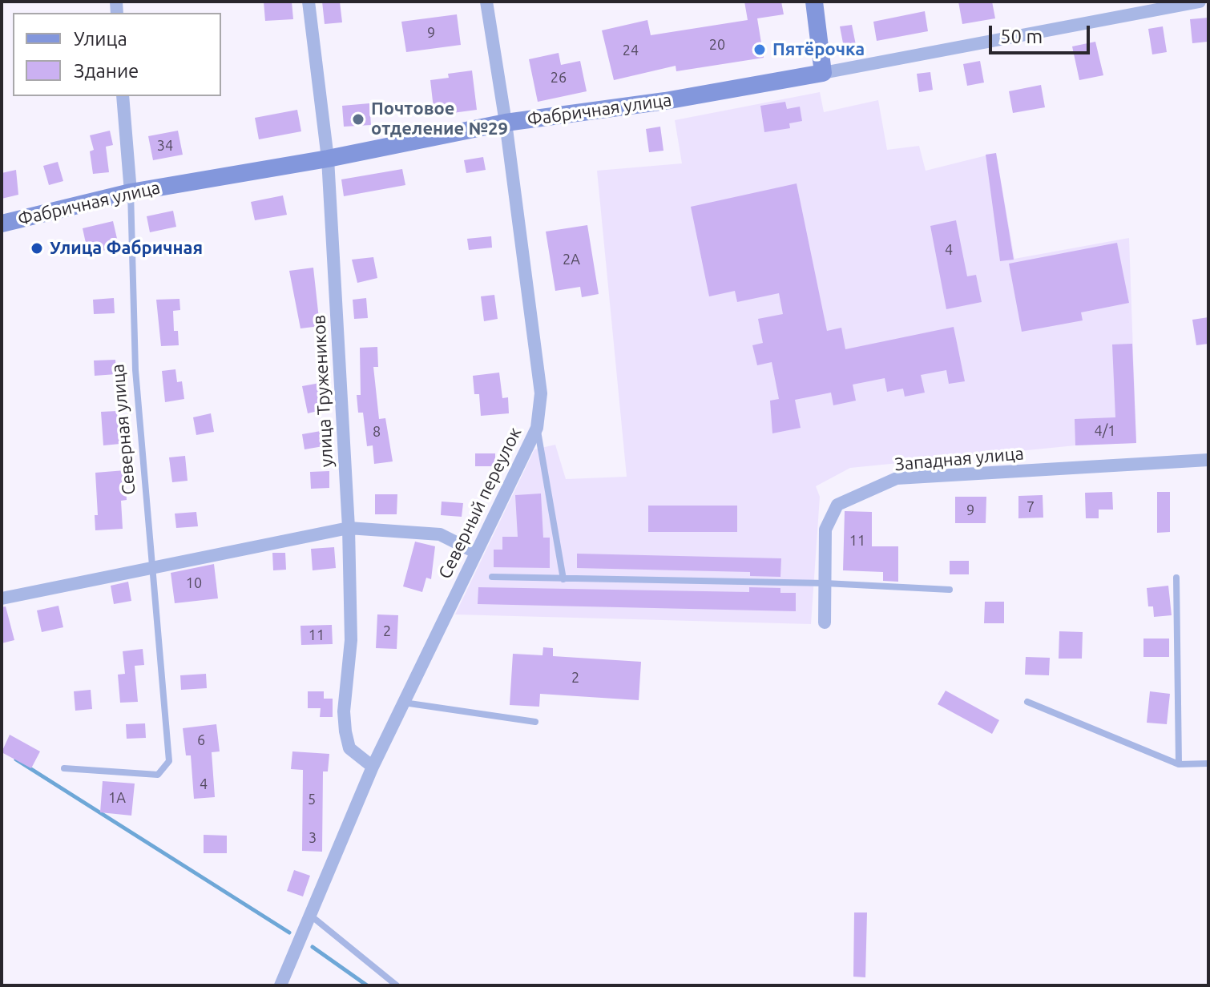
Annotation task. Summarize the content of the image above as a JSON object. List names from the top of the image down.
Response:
{
  "streets": {
    "street": [
      "Фабричная улица",
      "улица Тружеников",
      "Северная улица",
      "Западная улица",
      "Северный переулок"
    ]
  },
  "crossings": [
    ["Фабричная улица", "улица Тружеников"],
    ["Фабричная улица", "Северная улица"],
    ["Фабричная улица", "Северный переулок"],
    ["улица Тружеников", "Северный переулок"]
  ],
  "places": ["Пятёрочка", "Почтовое отделение №29", "Улица Фабричная"],
  "house_numbers": [
    "9",
    "20",
    "24",
    "26",
    "34",
    "4",
    "2А",
    "4/1",
    "8",
    "7",
    "9",
    "11",
    "10",
    "2",
    "11",
    "2",
    "6",
    "4",
    "1А",
    "5",
    "3"
  ],
  "legend": ["Улица", "Здание"],
  "scale_bar": "50 m"
}
